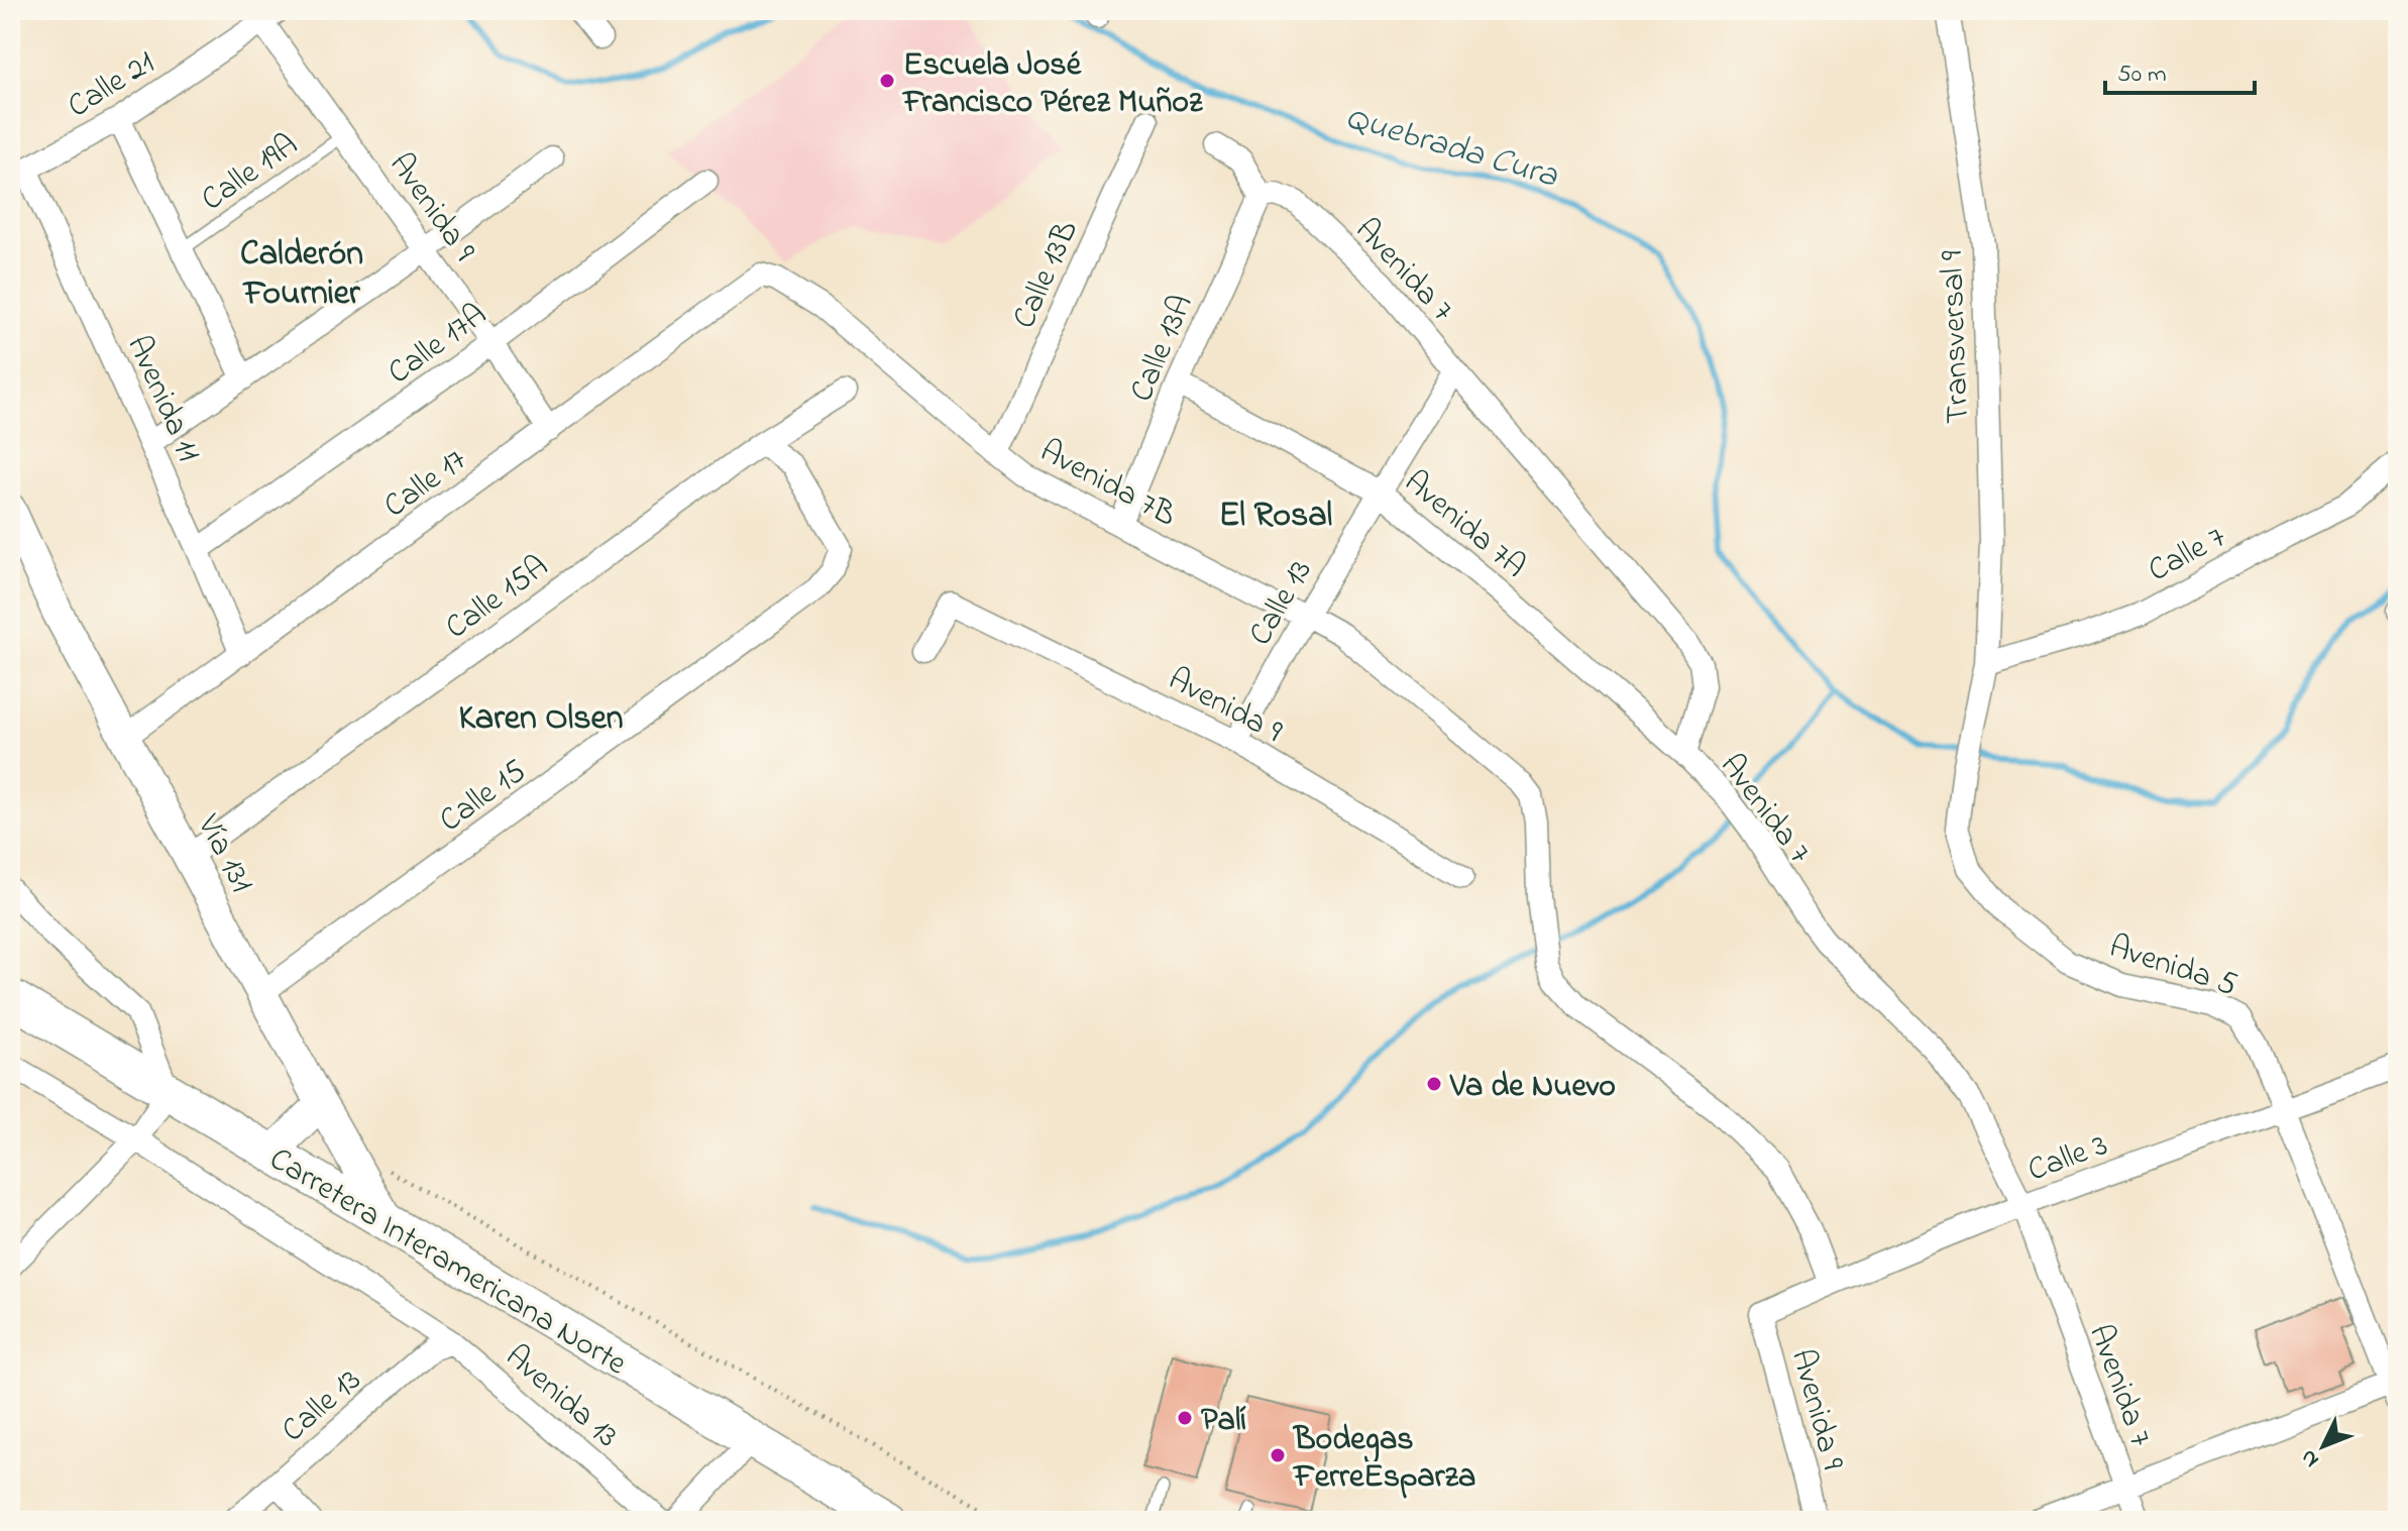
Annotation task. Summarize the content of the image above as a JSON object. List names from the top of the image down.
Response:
{
  "streets": {
    "highway": ["Carretera Interamericana Norte"],
    "main road": ["Vía 131"],
    "street": [
      "Calle 21",
      "Avenida 9",
      "Avenida 7",
      "Calle 13B",
      "Transversal 9",
      "Calle 17A",
      "Calle 13A",
      "Avenida 11",
      "Calle 17",
      "Avenida 7B",
      "Avenida 7A",
      "Calle 7",
      "Calle 15A",
      "Calle 13",
      "Calle 15",
      "Avenida 5",
      "Calle 3",
      "Avenida 13"
    ],
    "lane": ["Calle 19A"]
  },
  "crossings": [
    ["Calle 21", "Avenida 9"],
    ["Calle 21", "Avenida 11"],
    ["Calle 19A", "Avenida 9"],
    ["Avenida 9", "Calle 17A"],
    ["Avenida 9", "Calle 17"],
    ["Avenida 9", "Calle 13"],
    ["Avenida 9", "Calle 3"],
    ["Avenida 7", "Calle 13A"],
    ["Avenida 7", "Avenida 7A"],
    ["Avenida 7", "Calle 13"],
    ["Avenida 7", "Calle 3"],
    ["Calle 13B", "Avenida 7B"],
    ["Transversal 9", "Calle 7"],
    ["Transversal 9", "Avenida 5"],
    ["Calle 17A", "Avenida 11"],
    ["Calle 13A", "Avenida 7B"],
    ["Calle 13A", "Avenida 7A"],
    ["Avenida 11", "Calle 17"],
    ["Calle 17", "Avenida 7B"],
    ["Calle 17", "Vía 131"],
    ["Avenida 7B", "Calle 13"],
    ["Avenida 7B", "Calle 3"],
    ["Avenida 7A", "Calle 13"],
    ["Calle 7", "Avenida 5"],
    ["Calle 15A", "Calle 15"],
    ["Calle 15A", "Vía 131"],
    ["Calle 13", "Avenida 13"],
    ["Calle 15", "Vía 131"],
    ["Vía 131", "Carretera Interamericana Norte"],
    ["Avenida 5", "Calle 3"]
  ],
  "districts": ["Calderón Fournier", "El Rosal", "Karen Olsen"],
  "water": ["Quebrada Cura"],
  "places": [
    "Escuela José Francisco Pérez Muñoz",
    "Va de Nuevo",
    "Palí",
    "Bodegas FerreEsparza"
  ],
  "scale_bar": "50 m",
  "north": "bottom left"
}
